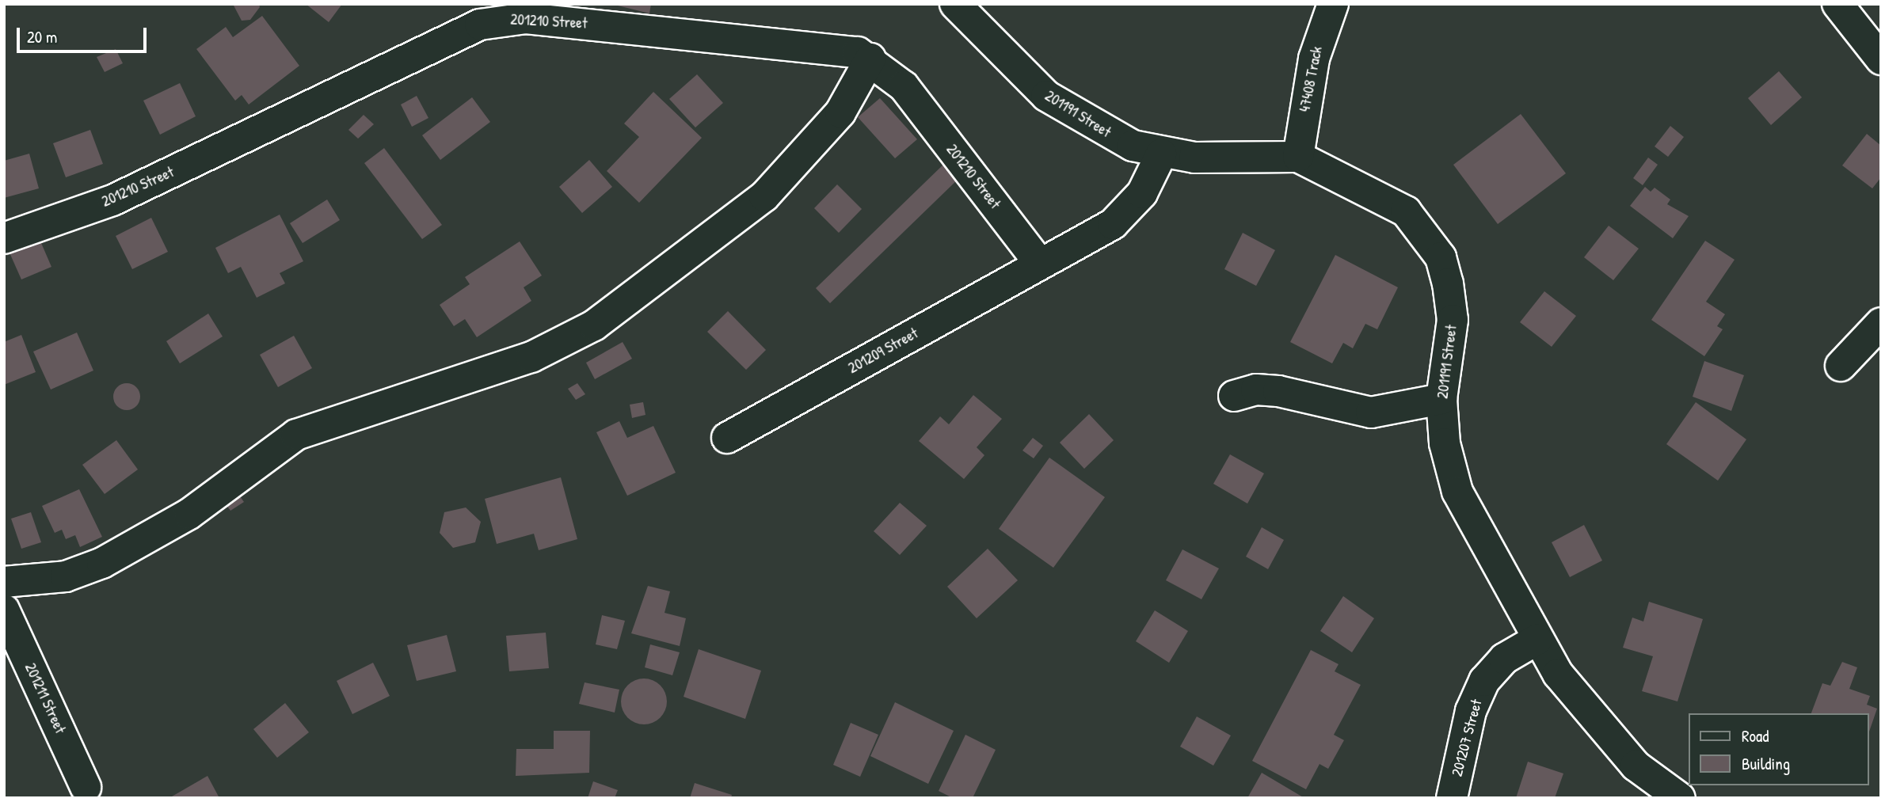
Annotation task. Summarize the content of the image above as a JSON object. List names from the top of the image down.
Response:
{
  "streets": {
    "street": [
      "201210 Street",
      "47408 Track",
      "201191 Street",
      "201209 Street",
      "201211 Street",
      "201207 Street"
    ]
  },
  "crossings": [
    ["201210 Street", "201209 Street"],
    ["47408 Track", "201191 Street"],
    ["201191 Street", "201209 Street"],
    ["201191 Street", "201207 Street"]
  ],
  "legend": ["Road", "Building"],
  "scale_bar": "20 m"
}
